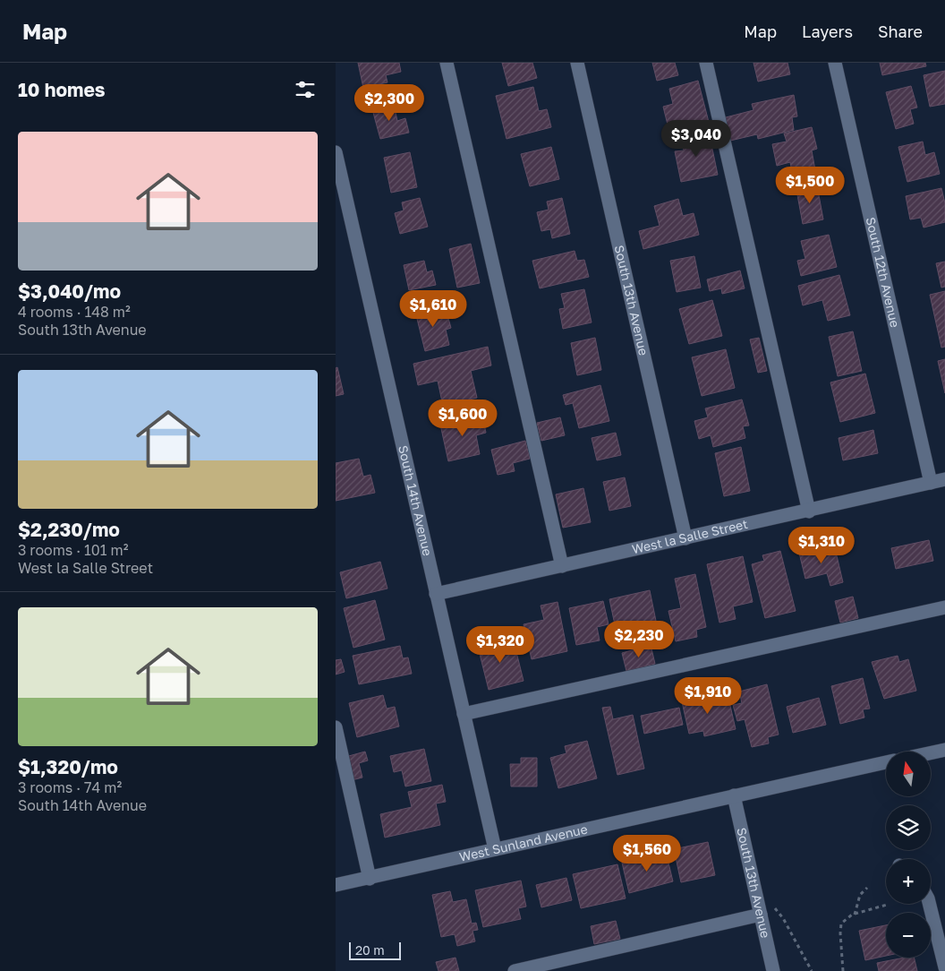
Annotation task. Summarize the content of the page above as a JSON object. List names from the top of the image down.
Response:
{
  "streets": {
    "street": [
      "South 12th Avenue",
      "South 13th Avenue",
      "South 14th Avenue",
      "West la Salle Street",
      "West Sunland Avenue"
    ]
  },
  "crossings": [
    ["South 12th Avenue", "West la Salle Street"],
    ["South 13th Avenue", "West la Salle Street"],
    ["South 13th Avenue", "West Sunland Avenue"],
    ["South 14th Avenue", "West la Salle Street"],
    ["South 14th Avenue", "West Sunland Avenue"]
  ],
  "scale_bar": "20 m",
  "north": "top",
  "page": {
    "header": "Map",
    "nav": ["Map", "Layers", "Share"],
    "heading": "10 homes",
    "price": [
      "$2,300",
      "$3,040",
      "$1,500",
      "$1,610",
      "$1,600",
      "$1,310",
      "$2,230",
      "$1,320",
      "$1,910",
      "$1,560"
    ],
    "list": [
      {
        "name": "$3,040/mo",
        "note": "4 rooms · 148 m² · South 13th Avenue"
      },
      {
        "name": "$2,230/mo",
        "note": "3 rooms · 101 m² · West la Salle Street"
      },
      {
        "name": "$1,320/mo",
        "note": "3 rooms · 74 m² · South 14th Avenue"
      }
    ],
    "map_buttons": ["+", "−"],
    "scale": "20 m"
  }
}
